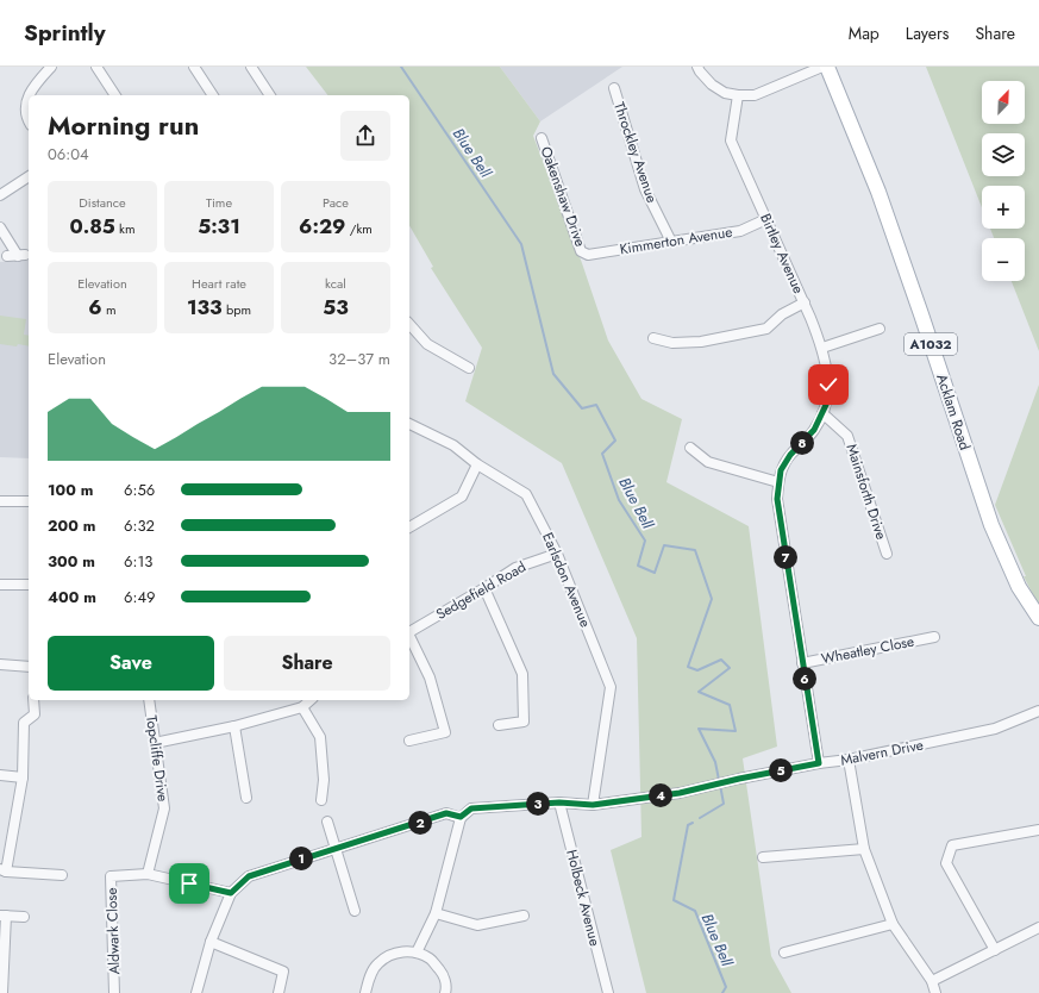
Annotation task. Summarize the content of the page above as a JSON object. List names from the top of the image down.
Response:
{
  "streets": {
    "main road": ["A1032", "Acklam Road"],
    "street": [
      "Throckley Avenue",
      "Oakenshaw Drive",
      "Kimmerton Avenue",
      "Birtley Avenue",
      "Mainsforth Drive",
      "Earlsdon Avenue",
      "Sedgefield Road",
      "Wheatley Close",
      "Malvern Drive",
      "Topcliffe Drive",
      "Holbeck Avenue",
      "Aldwark Close"
    ]
  },
  "crossings": [
    ["Throckley Avenue", "Kimmerton Avenue"],
    ["Oakenshaw Drive", "Kimmerton Avenue"],
    ["Kimmerton Avenue", "Birtley Avenue"],
    ["Birtley Avenue", "Mainsforth Drive"],
    ["Earlsdon Avenue", "Sedgefield Road"],
    ["Earlsdon Avenue", "Malvern Drive"],
    ["Malvern Drive", "Holbeck Avenue"],
    ["Topcliffe Drive", "Aldwark Close"]
  ],
  "water": ["Blue Bell"],
  "north": "top right",
  "page": {
    "header": "Sprintly",
    "nav": ["Map", "Layers", "Share"],
    "map_buttons": ["+", "−"],
    "heading": ["Morning run", "06:04"],
    "stats": [
      ["Distance", "0.85 km"],
      ["Time", "5:31"],
      ["Pace", "6:29 /km"],
      ["Elevation", "6 m"],
      ["Heart rate", "133 bpm"],
      ["kcal", "53"]
    ],
    "chart": ["Elevation", "32–37 m"],
    "pins": [
      "8",
      "7",
      "6",
      "5",
      "4",
      "3",
      "2",
      "1"
    ],
    "list": [
      {
        "name": "100 m",
        "note": "6:56"
      },
      {
        "name": "200 m",
        "note": "6:32"
      },
      {
        "name": "300 m",
        "note": "6:13"
      },
      {
        "name": "400 m",
        "note": "6:49"
      }
    ],
    "buttons": ["Save", "Share"]
  }
}
